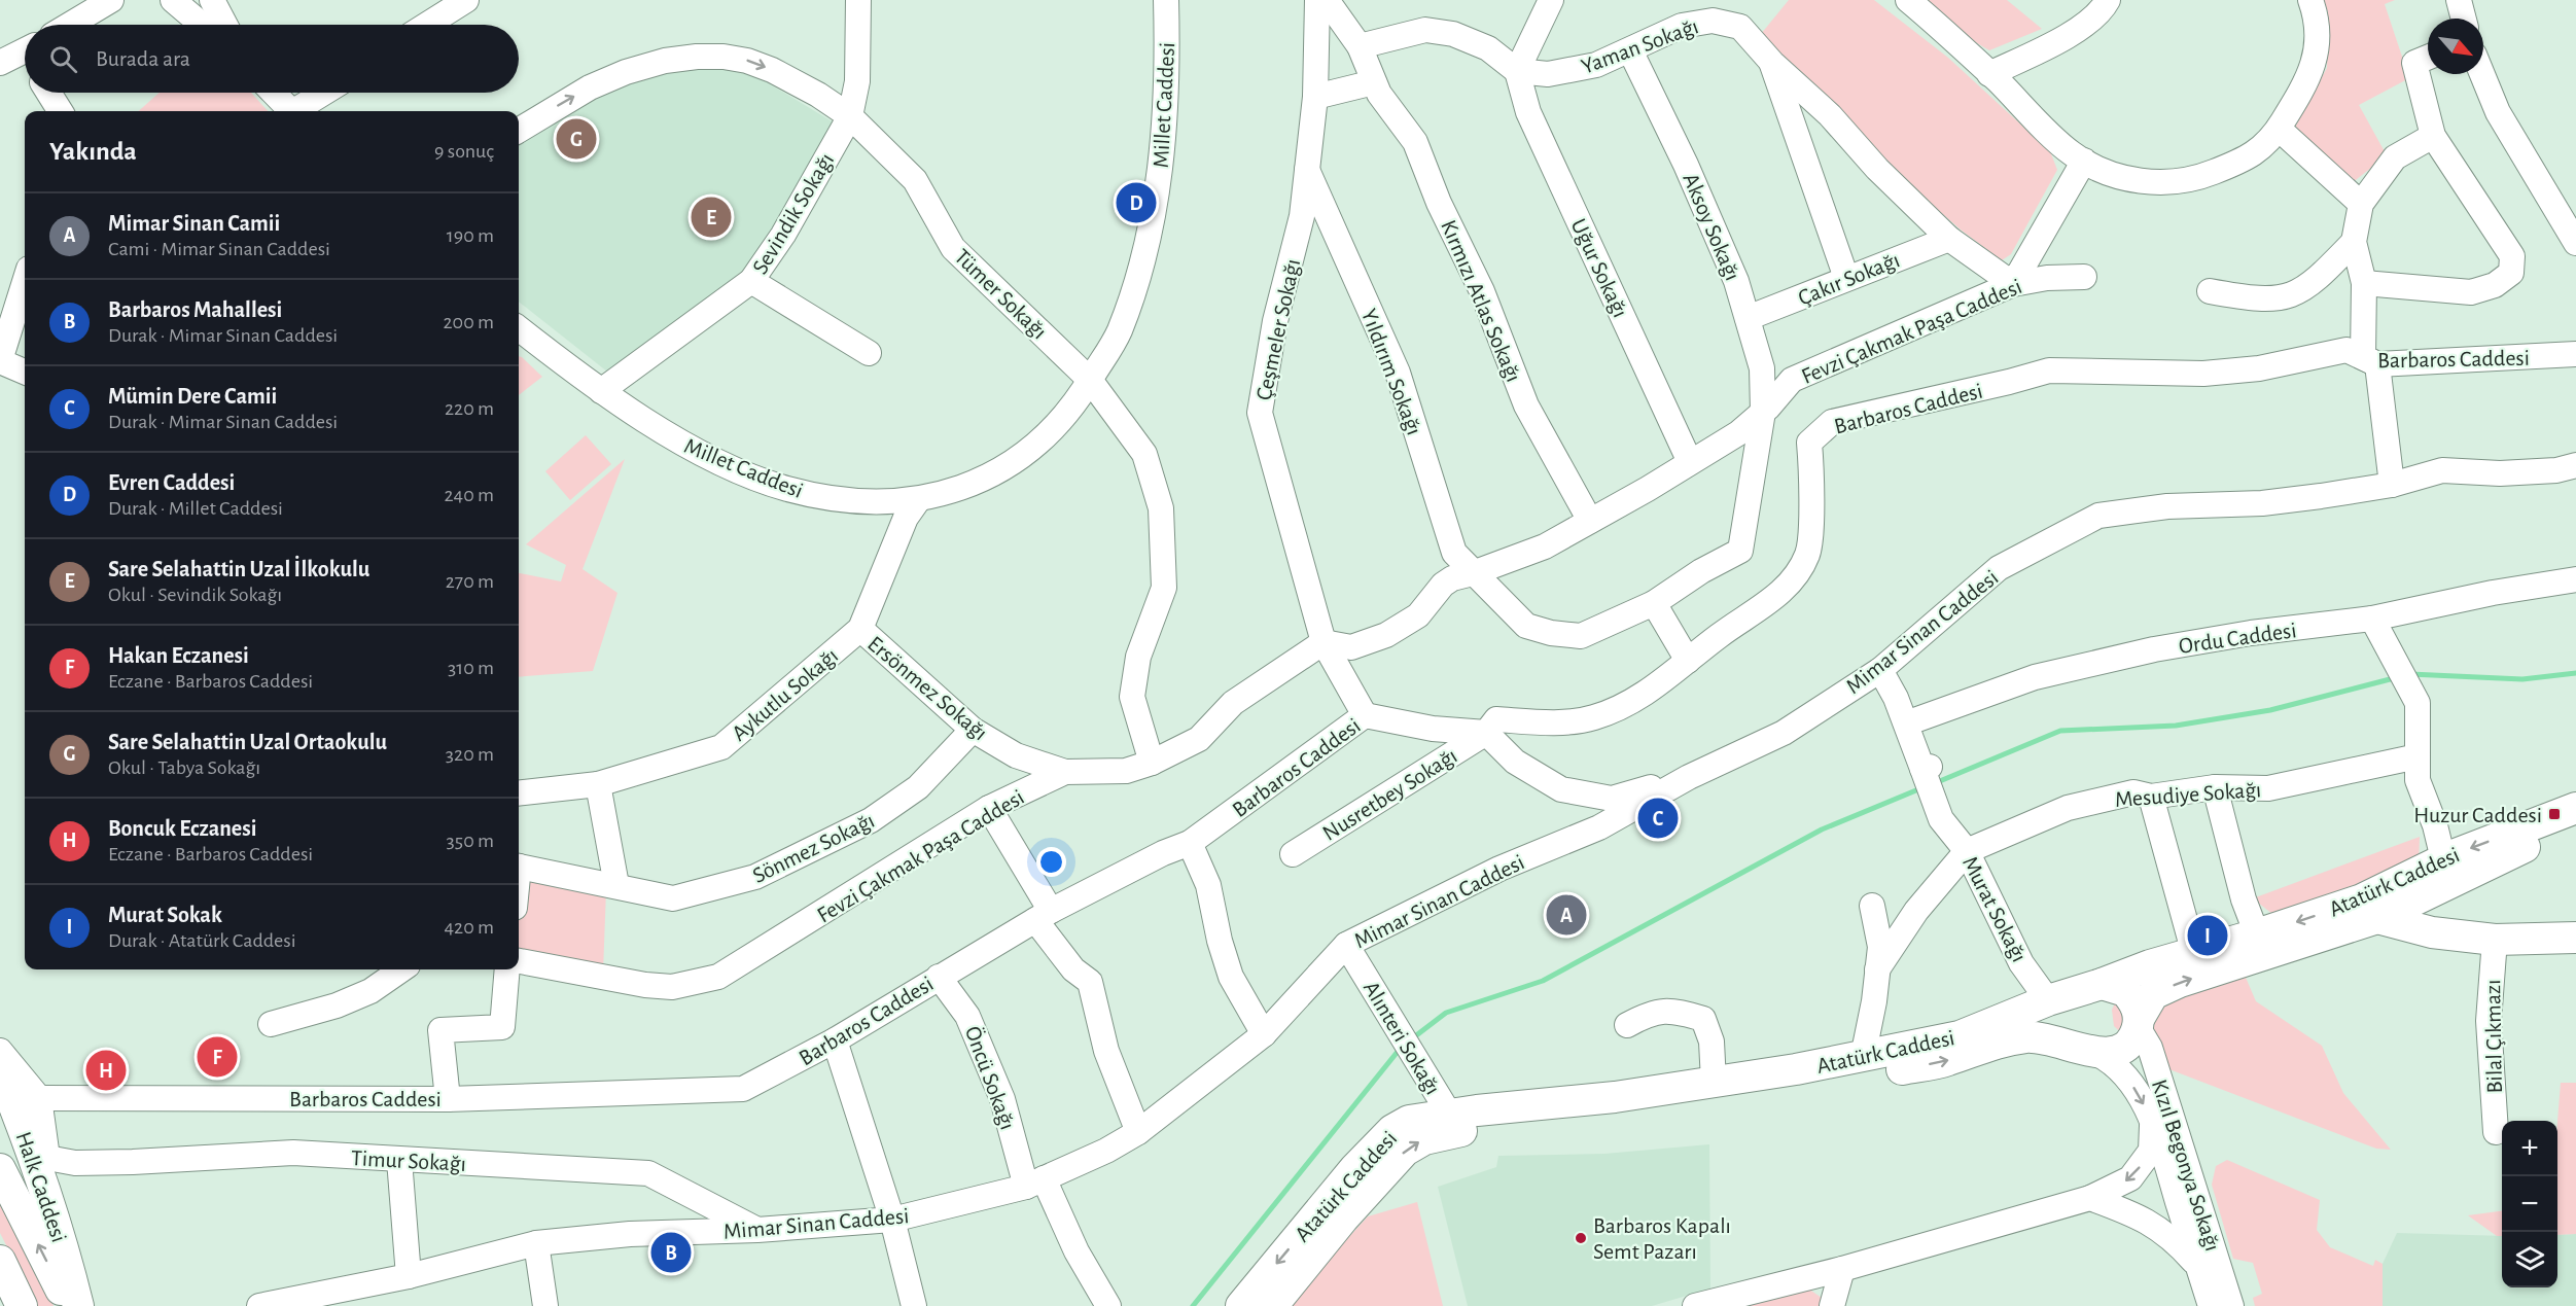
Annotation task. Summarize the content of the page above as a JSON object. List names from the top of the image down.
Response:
{
  "streets": {
    "main road": ["Atatürk Caddesi", "Halk Caddesi"],
    "street": [
      "Yaman Sokağı",
      "Millet Caddesi",
      "Sevindik Sokağı",
      "Aksoy Sokağı",
      "Uğur Sokağı",
      "Çakır Sokağı",
      "Tümer Sokağı",
      "Kırmızı Atlas Sokağı",
      "Çeşmeler Sokağı",
      "Fevzi Çakmak Paşa Caddesi",
      "Barbaros Caddesi",
      "Yıldırım Sokağı",
      "Mimar Sinan Caddesi",
      "Ordu Caddesi",
      "Ersönmez Sokağı",
      "Aykutlu Sokağı",
      "Nusretbey Sokağı",
      "Mesudiye Sokağı",
      "Sönmez Sokağı",
      "Murat Sokağı",
      "Bilal Çıkmazı",
      "Alınteri Sokağı",
      "Öncü Sokağı",
      "Timur Sokağı",
      "Kızıl Begonya Sokağı"
    ]
  },
  "crossings": [
    ["Yaman Sokağı", "Aksoy Sokağı"],
    ["Yaman Sokağı", "Uğur Sokağı"],
    ["Yaman Sokağı", "Çakır Sokağı"],
    ["Yaman Sokağı", "Fevzi Çakmak Paşa Caddesi"],
    ["Millet Caddesi", "Sevindik Sokağı"],
    ["Millet Caddesi", "Tümer Sokağı"],
    ["Sevindik Sokağı", "Tümer Sokağı"],
    ["Aksoy Sokağı", "Çakır Sokağı"],
    ["Aksoy Sokağı", "Fevzi Çakmak Paşa Caddesi"],
    ["Aksoy Sokağı", "Yıldırım Sokağı"],
    ["Uğur Sokağı", "Fevzi Çakmak Paşa Caddesi"],
    ["Tümer Sokağı", "Fevzi Çakmak Paşa Caddesi"],
    ["Kırmızı Atlas Sokağı", "Fevzi Çakmak Paşa Caddesi"],
    ["Çeşmeler Sokağı", "Fevzi Çakmak Paşa Caddesi"],
    ["Çeşmeler Sokağı", "Barbaros Caddesi"],
    ["Çeşmeler Sokağı", "Yıldırım Sokağı"],
    ["Fevzi Çakmak Paşa Caddesi", "Yıldırım Sokağı"],
    ["Fevzi Çakmak Paşa Caddesi", "Ersönmez Sokağı"],
    ["Barbaros Caddesi", "Nusretbey Sokağı"],
    ["Barbaros Caddesi", "Öncü Sokağı"],
    ["Mimar Sinan Caddesi", "Alınteri Sokağı"],
    ["Mimar Sinan Caddesi", "Öncü Sokağı"],
    ["Mimar Sinan Caddesi", "Timur Sokağı"],
    ["Ordu Caddesi", "Murat Sokağı"],
    ["Ersönmez Sokağı", "Aykutlu Sokağı"],
    ["Ersönmez Sokağı", "Sönmez Sokağı"],
    ["Mesudiye Sokağı", "Atatürk Caddesi"],
    ["Mesudiye Sokağı", "Murat Sokağı"],
    ["Atatürk Caddesi", "Murat Sokağı"],
    ["Atatürk Caddesi", "Alınteri Sokağı"],
    ["Atatürk Caddesi", "Kızıl Begonya Sokağı"],
    ["Timur Sokağı", "Halk Caddesi"]
  ],
  "places": {
    "transit": ["Huzur Caddesi"],
    "other": ["Barbaros Kapalı Semt Pazarı"]
  },
  "north": "bottom right",
  "page": {
    "search": "Burada ara",
    "heading": ["Yakında", "9 sonuç"],
    "pins": [
      "G",
      "D",
      "E",
      "C",
      "A",
      "I",
      "F",
      "H",
      "B"
    ],
    "list": [
      {
        "mark": "A",
        "name": "Mimar Sinan Camii",
        "note": "Cami · Mimar Sinan Caddesi",
        "value": "190 m"
      },
      {
        "mark": "B",
        "name": "Barbaros Mahallesi",
        "note": "Durak · Mimar Sinan Caddesi",
        "value": "200 m"
      },
      {
        "mark": "C",
        "name": "Mümin Dere Camii",
        "note": "Durak · Mimar Sinan Caddesi",
        "value": "220 m"
      },
      {
        "mark": "D",
        "name": "Evren Caddesi",
        "note": "Durak · Millet Caddesi",
        "value": "240 m"
      },
      {
        "mark": "E",
        "name": "Sare Selahattin Uzal İlkokulu",
        "note": "Okul · Sevindik Sokağı",
        "value": "270 m"
      },
      {
        "mark": "F",
        "name": "Hakan Eczanesi",
        "note": "Eczane · Barbaros Caddesi",
        "value": "310 m"
      },
      {
        "mark": "G",
        "name": "Sare Selahattin Uzal Ortaokulu",
        "note": "Okul · Tabya Sokağı",
        "value": "320 m"
      },
      {
        "mark": "H",
        "name": "Boncuk Eczanesi",
        "note": "Eczane · Barbaros Caddesi",
        "value": "350 m"
      },
      {
        "mark": "I",
        "name": "Murat Sokak",
        "note": "Durak · Atatürk Caddesi",
        "value": "420 m"
      }
    ],
    "map_buttons": ["+", "−"]
  }
}
